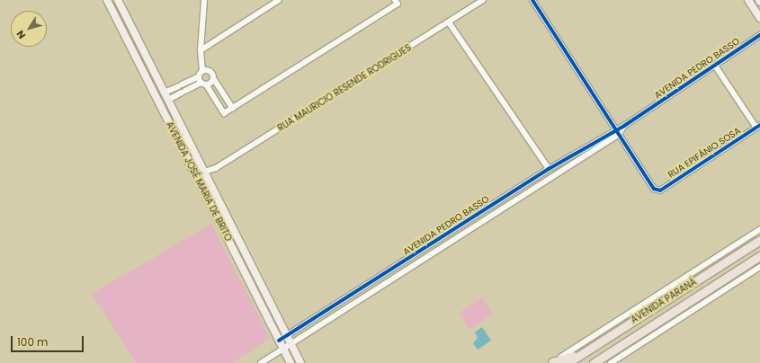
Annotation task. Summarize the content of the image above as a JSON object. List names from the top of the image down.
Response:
{
  "streets": {
    "main road": ["AVENIDA JOSÉ MARIA DE BRITO", "AVENIDA PARANÁ"],
    "street": ["AVENIDA PEDRO BASSO", "RUA MAURICIO RESENDE RODRIGUES", "RUA EPIFÂNIO SOSA"]
  },
  "crossings": [
    ["AVENIDA PEDRO BASSO", "RUA EPIFÂNIO SOSA"],
    ["AVENIDA PEDRO BASSO", "AVENIDA JOSÉ MARIA DE BRITO"],
    ["RUA MAURICIO RESENDE RODRIGUES", "AVENIDA JOSÉ MARIA DE BRITO"]
  ],
  "scale_bar": "100 m",
  "north": "bottom left"
}
